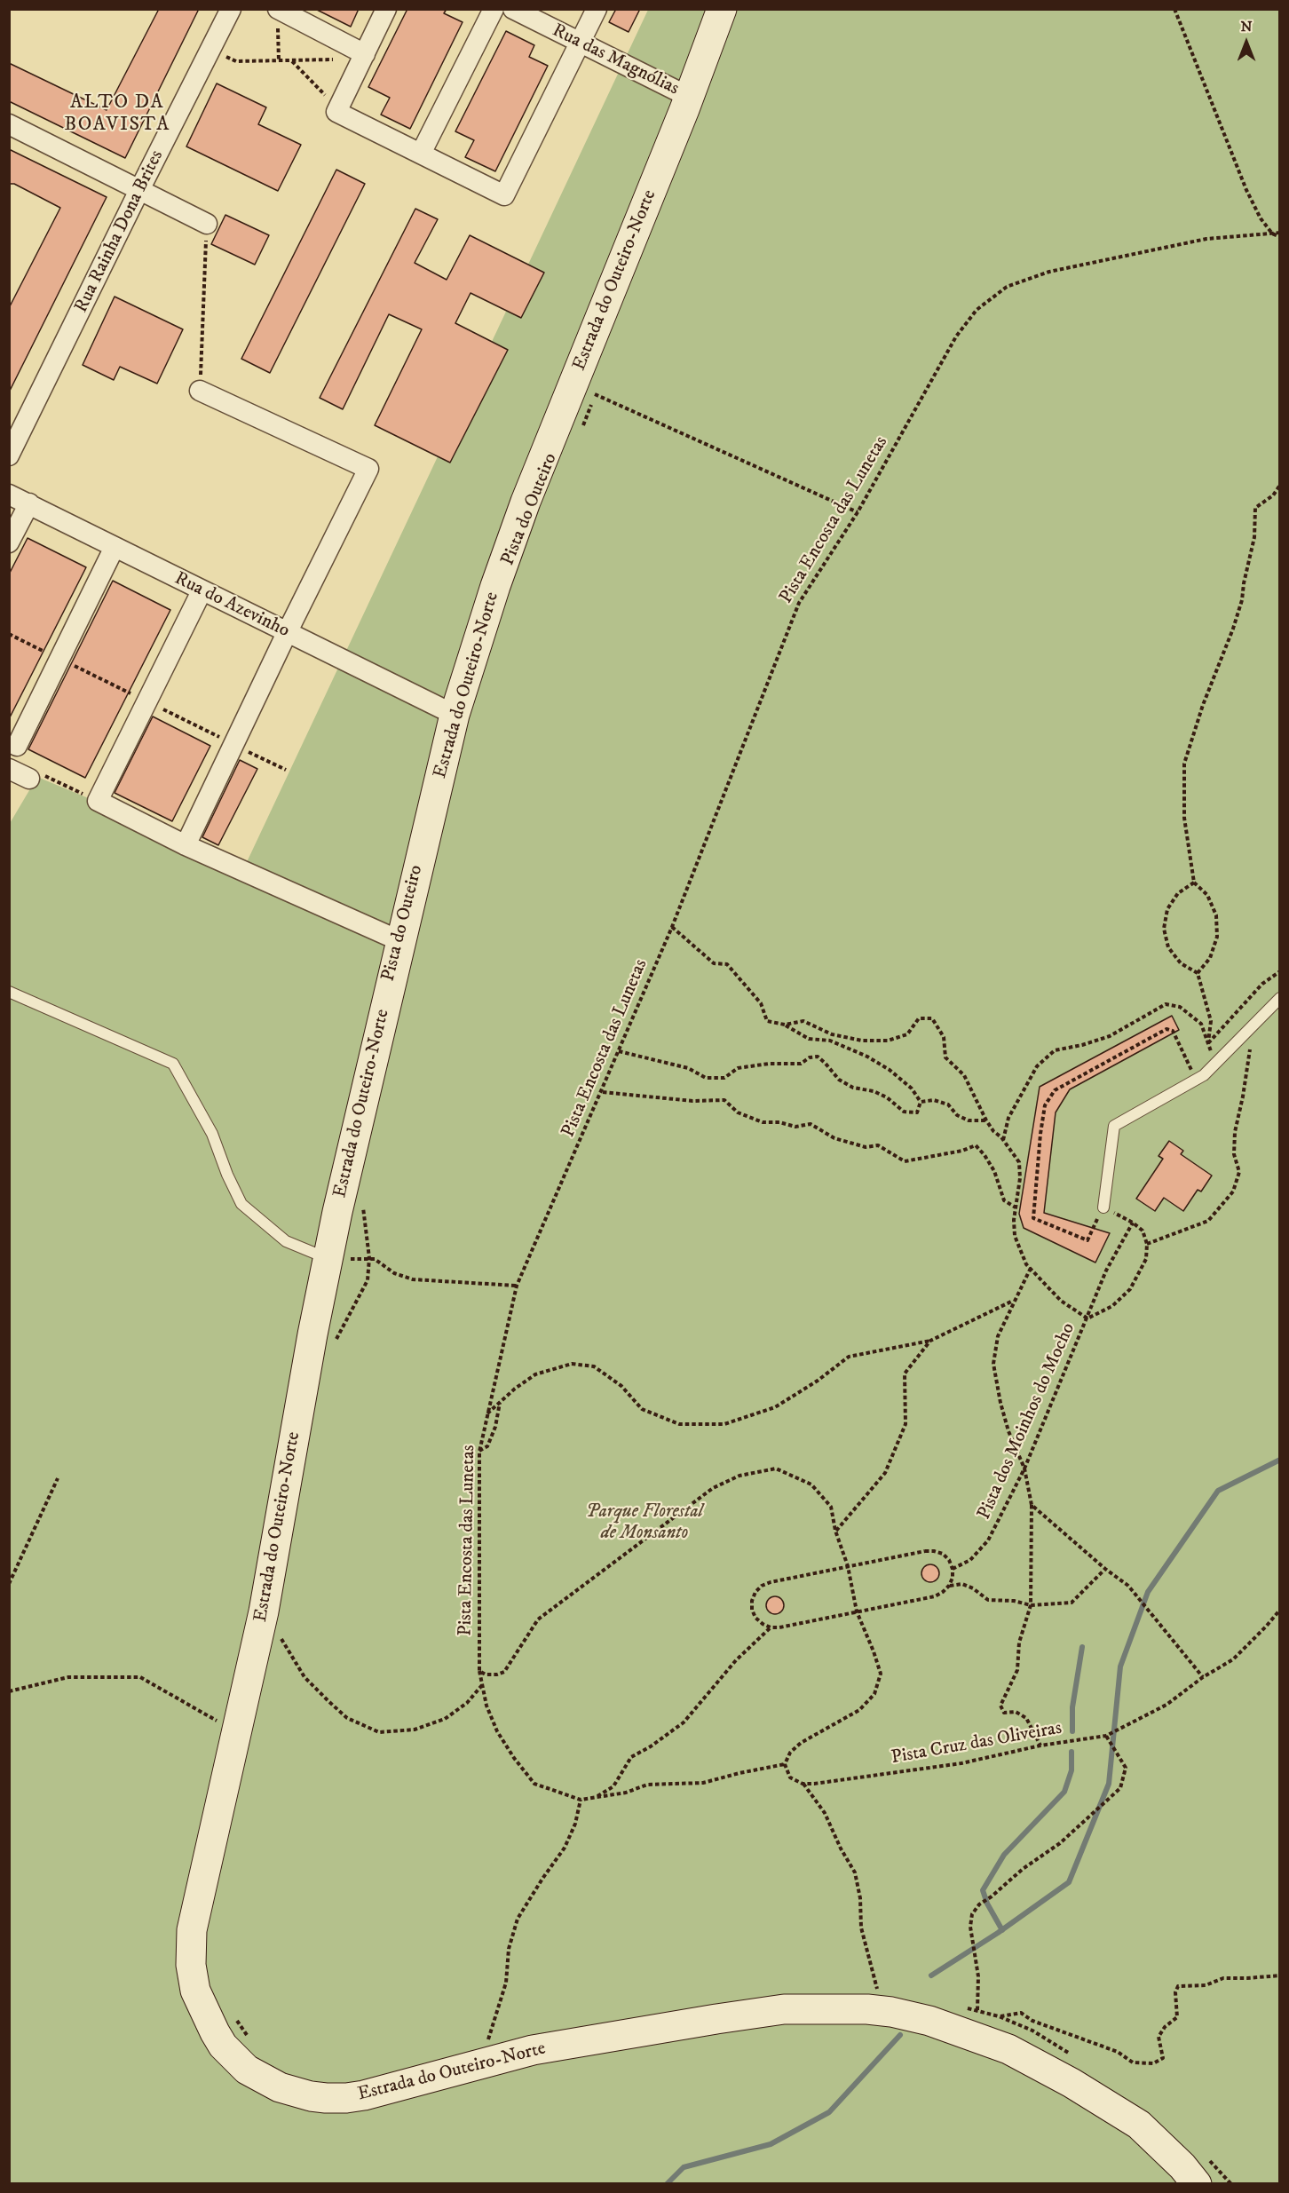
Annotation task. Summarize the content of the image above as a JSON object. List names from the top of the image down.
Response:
{
  "streets": {
    "street": [
      "Rua das Magnólias",
      "Rua Rainha Dona Brites",
      "Estrada do Outeiro-Norte",
      "Rua do Azevinho"
    ],
    "path": ["Pista Encosta das Lunetas", "Pista dos Moinhos do Mocho", "Pista Cruz das Oliveiras"]
  },
  "crossings": [
    ["Rua das Magnólias", "Estrada do Outeiro-Norte"],
    ["Estrada do Outeiro-Norte", "Rua do Azevinho"]
  ],
  "districts": ["ALTO DA BOAVISTA"],
  "parks": ["Parque Florestal de Monsanto"],
  "north": "top"
}
